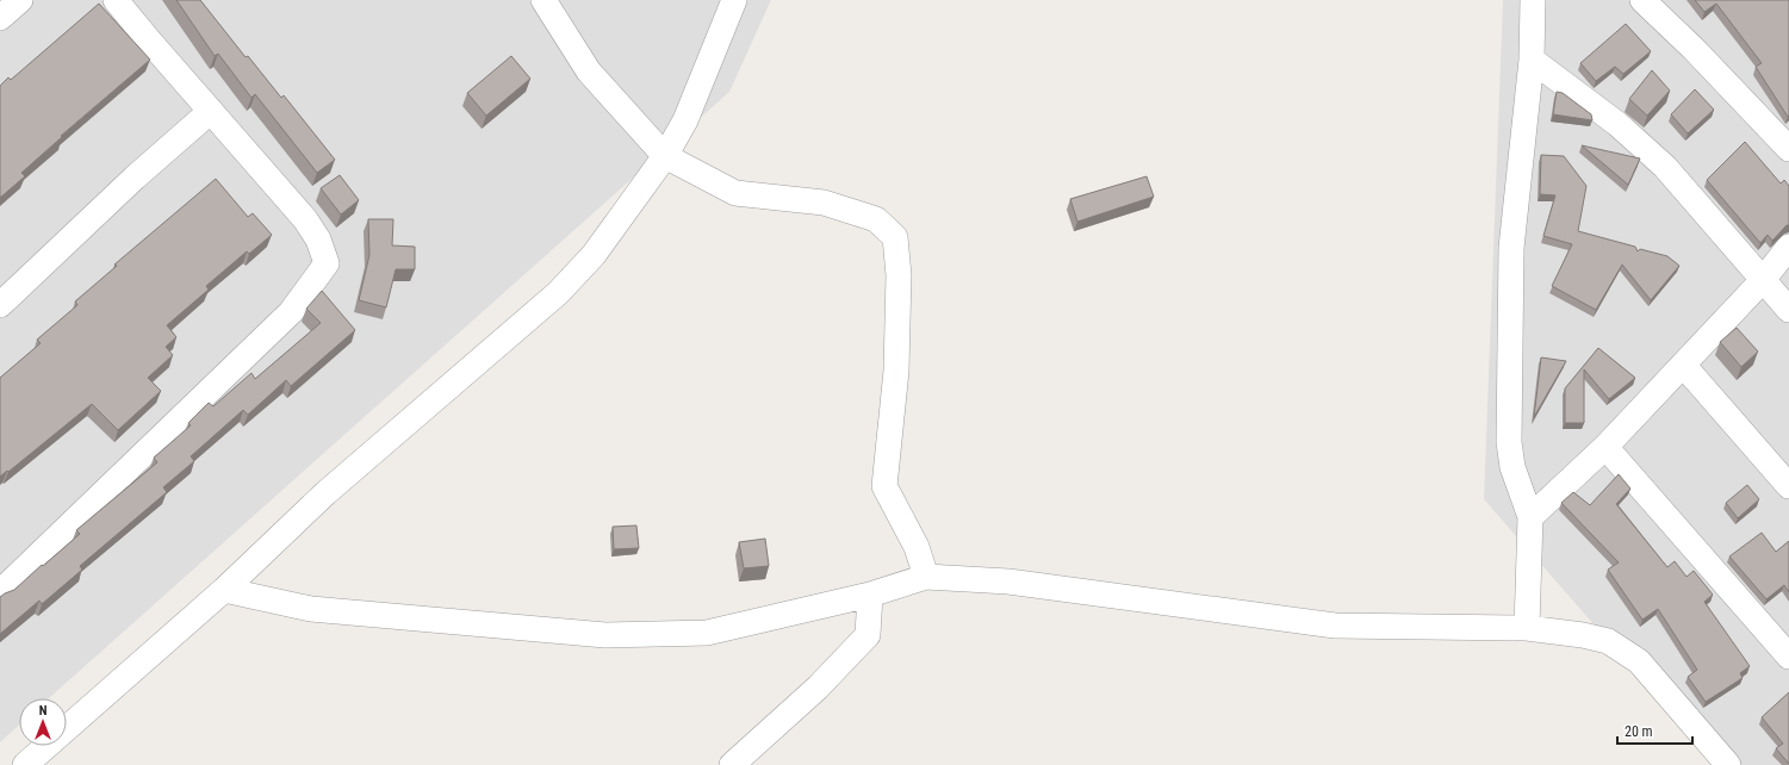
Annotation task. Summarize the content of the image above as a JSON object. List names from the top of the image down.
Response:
{
  "scale_bar": "20 m",
  "north": "top"
}
